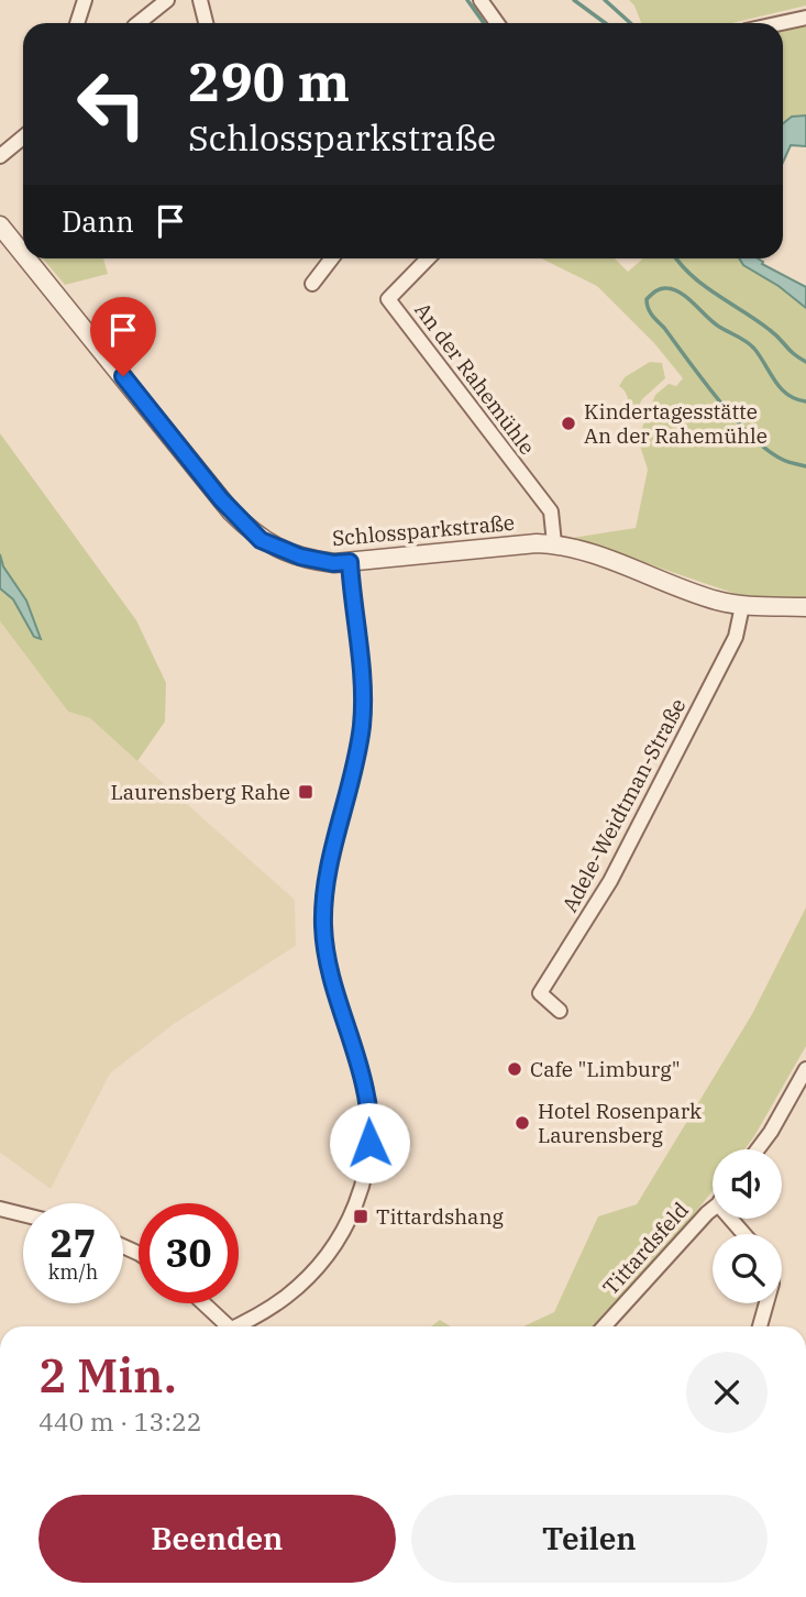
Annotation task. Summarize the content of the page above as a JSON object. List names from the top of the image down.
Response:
{
  "streets": {
    "street": [
      "An der Rahemühle",
      "Schlossparkstraße",
      "Adele-Weidtman-Straße",
      "Tittardsfeld"
    ]
  },
  "crossings": [
    ["An der Rahemühle", "Schlossparkstraße"],
    ["Schlossparkstraße", "Adele-Weidtman-Straße"]
  ],
  "places": {
    "other": ["Kindertagesstätte An der Rahemühle", "Cafe \"Limburg\"", "Hotel Rosenpark Laurensberg"],
    "transit": ["Laurensberg Rahe", "Tittardshang"]
  },
  "page": {
    "turn": ["290 m", "Schlossparkstraße"],
    "then": "Dann",
    "speed": "27 km/h",
    "limit": "30",
    "heading": ["2 Min.", "440 m · 13:22"],
    "buttons": ["Beenden", "Teilen"]
  }
}
